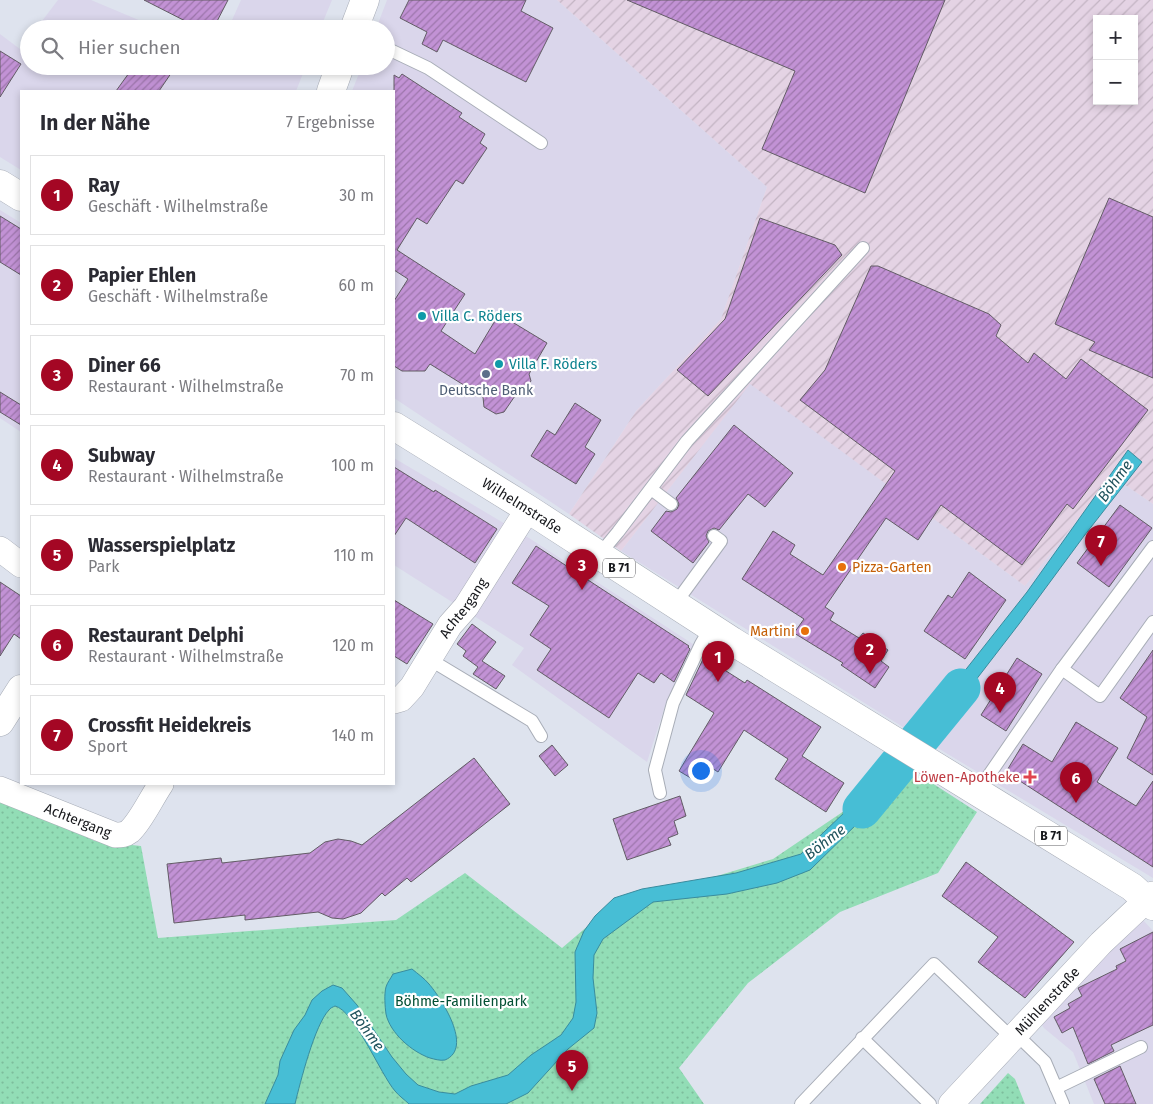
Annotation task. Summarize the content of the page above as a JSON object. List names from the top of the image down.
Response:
{
  "streets": {
    "main road": ["Wilhelmstraße", "B 71"],
    "street": ["Achtergang", "Mühlenstraße"]
  },
  "crossings": [
    ["Wilhelmstraße", "B 71"],
    ["Wilhelmstraße", "Achtergang"],
    ["B 71", "Mühlenstraße"]
  ],
  "water": ["Böhme"],
  "parks": ["Böhme-Familienpark"],
  "places": {
    "other": [
      "Villa C. Röders",
      "Villa F. Röders",
      "Deutsche Bank",
      "Pizza-Garten",
      "Martini"
    ],
    "health": ["Löwen-Apotheke"]
  },
  "page": {
    "map_buttons": ["+", "−"],
    "search": "Hier suchen",
    "heading": ["In der Nähe", "7 Ergebnisse"],
    "list": [
      {
        "mark": "1",
        "name": "Ray",
        "note": "Geschäft · Wilhelmstraße",
        "value": "30 m"
      },
      {
        "mark": "2",
        "name": "Papier Ehlen",
        "note": "Geschäft · Wilhelmstraße",
        "value": "60 m"
      },
      {
        "mark": "3",
        "name": "Diner 66",
        "note": "Restaurant · Wilhelmstraße",
        "value": "70 m"
      },
      {
        "mark": "4",
        "name": "Subway",
        "note": "Restaurant · Wilhelmstraße",
        "value": "100 m"
      },
      {
        "mark": "5",
        "name": "Wasserspielplatz",
        "note": "Park",
        "value": "110 m"
      },
      {
        "mark": "6",
        "name": "Restaurant Delphi",
        "note": "Restaurant · Wilhelmstraße",
        "value": "120 m"
      },
      {
        "mark": "7",
        "name": "Crossfit Heidekreis",
        "note": "Sport",
        "value": "140 m"
      }
    ],
    "pins": [
      "7",
      "3",
      "2",
      "1",
      "4",
      "6",
      "5"
    ]
  }
}
